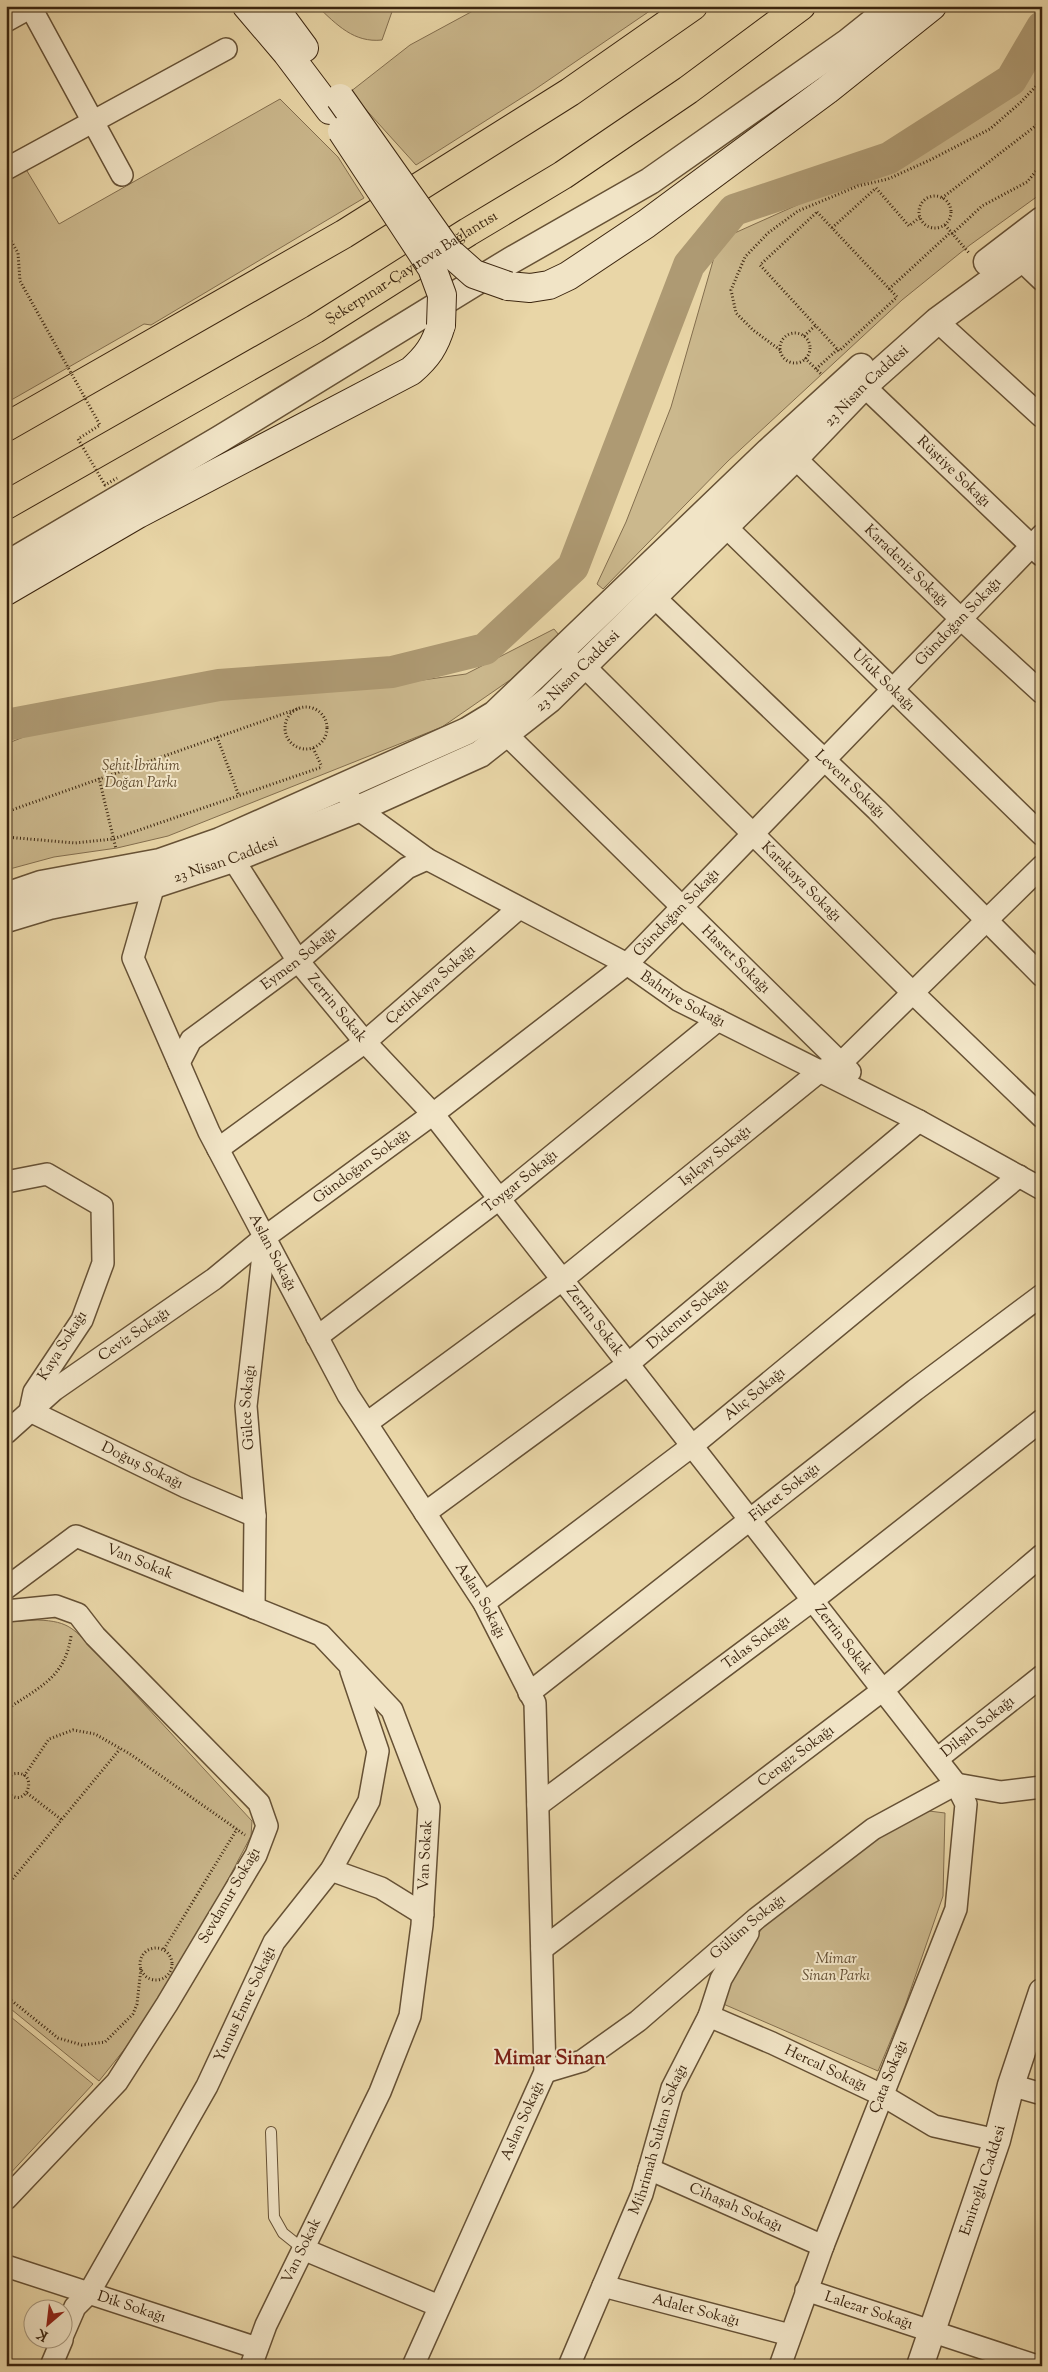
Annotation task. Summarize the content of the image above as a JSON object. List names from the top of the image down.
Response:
{
  "streets": {
    "highway": ["Şekerpınar-Çayırova Bağlantısı"],
    "street": [
      "23 Nisan Caddesi",
      "Rüştiye Sokağı",
      "Karadeniz Sokağı",
      "Gündoğan Sokağı",
      "Ufuk Sokağı",
      "Levent Sokağı",
      "Karakaya Sokağı",
      "Eymen Sokağı",
      "Hasret Sokağı",
      "Çetinkaya Sokağı",
      "Bahriye Sokağı",
      "Zerrin Sokak",
      "Işılçay Sokağı",
      "Toygar Sokağı",
      "Aslan Sokağı",
      "Didenur Sokağı",
      "Ceviz Sokağı",
      "Kaya Sokağı",
      "Alıç Sokağı",
      "Gülce Sokağı",
      "Doğuş Sokağı",
      "Fikret Sokağı",
      "Van Sokak",
      "Talas Sokağı",
      "Dilşah Sokağı",
      "Cengiz Sokağı",
      "Sevdanur Sokağı",
      "Gülüm Sokağı",
      "Yunus Emre Sokağı",
      "Hercal Sokağı",
      "Çata Sokağı",
      "Mihrimah Sultan Sokağı",
      "Emiroğlu Caddesi",
      "Cihaşah Sokağı",
      "Dik Sokağı",
      "Adalet Sokağı",
      "Lalezar Sokağı"
    ]
  },
  "crossings": [
    ["23 Nisan Caddesi", "Rüştiye Sokağı"],
    ["23 Nisan Caddesi", "Karadeniz Sokağı"],
    ["23 Nisan Caddesi", "Ufuk Sokağı"],
    ["23 Nisan Caddesi", "Levent Sokağı"],
    ["23 Nisan Caddesi", "Karakaya Sokağı"],
    ["23 Nisan Caddesi", "Hasret Sokağı"],
    ["23 Nisan Caddesi", "Bahriye Sokağı"],
    ["23 Nisan Caddesi", "Zerrin Sokak"],
    ["23 Nisan Caddesi", "Aslan Sokağı"],
    ["Rüştiye Sokağı", "Gündoğan Sokağı"],
    ["Karadeniz Sokağı", "Gündoğan Sokağı"],
    ["Gündoğan Sokağı", "Ufuk Sokağı"],
    ["Gündoğan Sokağı", "Levent Sokağı"],
    ["Gündoğan Sokağı", "Karakaya Sokağı"],
    ["Gündoğan Sokağı", "Hasret Sokağı"],
    ["Gündoğan Sokağı", "Bahriye Sokağı"],
    ["Gündoğan Sokağı", "Zerrin Sokak"],
    ["Gündoğan Sokağı", "Aslan Sokağı"],
    ["Gündoğan Sokağı", "Ceviz Sokağı"],
    ["Gündoğan Sokağı", "Gülce Sokağı"],
    ["Levent Sokağı", "Işılçay Sokağı"],
    ["Karakaya Sokağı", "Işılçay Sokağı"],
    ["Eymen Sokağı", "Bahriye Sokağı"],
    ["Eymen Sokağı", "Zerrin Sokak"],
    ["Eymen Sokağı", "Aslan Sokağı"],
    ["Hasret Sokağı", "Bahriye Sokağı"],
    ["Hasret Sokağı", "Işılçay Sokağı"],
    ["Çetinkaya Sokağı", "Bahriye Sokağı"],
    ["Çetinkaya Sokağı", "Zerrin Sokak"],
    ["Çetinkaya Sokağı", "Aslan Sokağı"],
    ["Bahriye Sokağı", "Işılçay Sokağı"],
    ["Bahriye Sokağı", "Toygar Sokağı"],
    ["Bahriye Sokağı", "Didenur Sokağı"],
    ["Bahriye Sokağı", "Alıç Sokağı"],
    ["Zerrin Sokak", "Işılçay Sokağı"],
    ["Zerrin Sokak", "Toygar Sokağı"],
    ["Zerrin Sokak", "Didenur Sokağı"],
    ["Zerrin Sokak", "Alıç Sokağı"],
    ["Zerrin Sokak", "Fikret Sokağı"],
    ["Zerrin Sokak", "Talas Sokağı"],
    ["Zerrin Sokak", "Dilşah Sokağı"],
    ["Zerrin Sokak", "Cengiz Sokağı"],
    ["Zerrin Sokak", "Gülüm Sokağı"],
    ["Zerrin Sokak", "Çata Sokağı"],
    ["Işılçay Sokağı", "Aslan Sokağı"],
    ["Toygar Sokağı", "Aslan Sokağı"],
    ["Aslan Sokağı", "Didenur Sokağı"],
    ["Aslan Sokağı", "Ceviz Sokağı"],
    ["Aslan Sokağı", "Alıç Sokağı"],
    ["Aslan Sokağı", "Gülce Sokağı"],
    ["Aslan Sokağı", "Fikret Sokağı"],
    ["Aslan Sokağı", "Talas Sokağı"],
    ["Aslan Sokağı", "Cengiz Sokağı"],
    ["Aslan Sokağı", "Gülüm Sokağı"],
    ["Ceviz Sokağı", "Kaya Sokağı"],
    ["Ceviz Sokağı", "Gülce Sokağı"],
    ["Ceviz Sokağı", "Doğuş Sokağı"],
    ["Kaya Sokağı", "Doğuş Sokağı"],
    ["Gülce Sokağı", "Doğuş Sokağı"],
    ["Gülce Sokağı", "Van Sokak"],
    ["Van Sokak", "Yunus Emre Sokağı"],
    ["Van Sokak", "Dik Sokağı"],
    ["Gülüm Sokağı", "Çata Sokağı"],
    ["Gülüm Sokağı", "Mihrimah Sultan Sokağı"],
    ["Yunus Emre Sokağı", "Dik Sokağı"],
    ["Hercal Sokağı", "Çata Sokağı"],
    ["Hercal Sokağı", "Mihrimah Sultan Sokağı"],
    ["Hercal Sokağı", "Emiroğlu Caddesi"],
    ["Çata Sokağı", "Cihaşah Sokağı"],
    ["Çata Sokağı", "Adalet Sokağı"],
    ["Çata Sokağı", "Lalezar Sokağı"],
    ["Mihrimah Sultan Sokağı", "Cihaşah Sokağı"],
    ["Mihrimah Sultan Sokağı", "Adalet Sokağı"],
    ["Emiroğlu Caddesi", "Lalezar Sokağı"]
  ],
  "districts": ["Mimar Sinan"],
  "parks": ["Şehit İbrahim Doğan Parkı", "Mimar Sinan Parkı"],
  "north": "bottom left"
}
